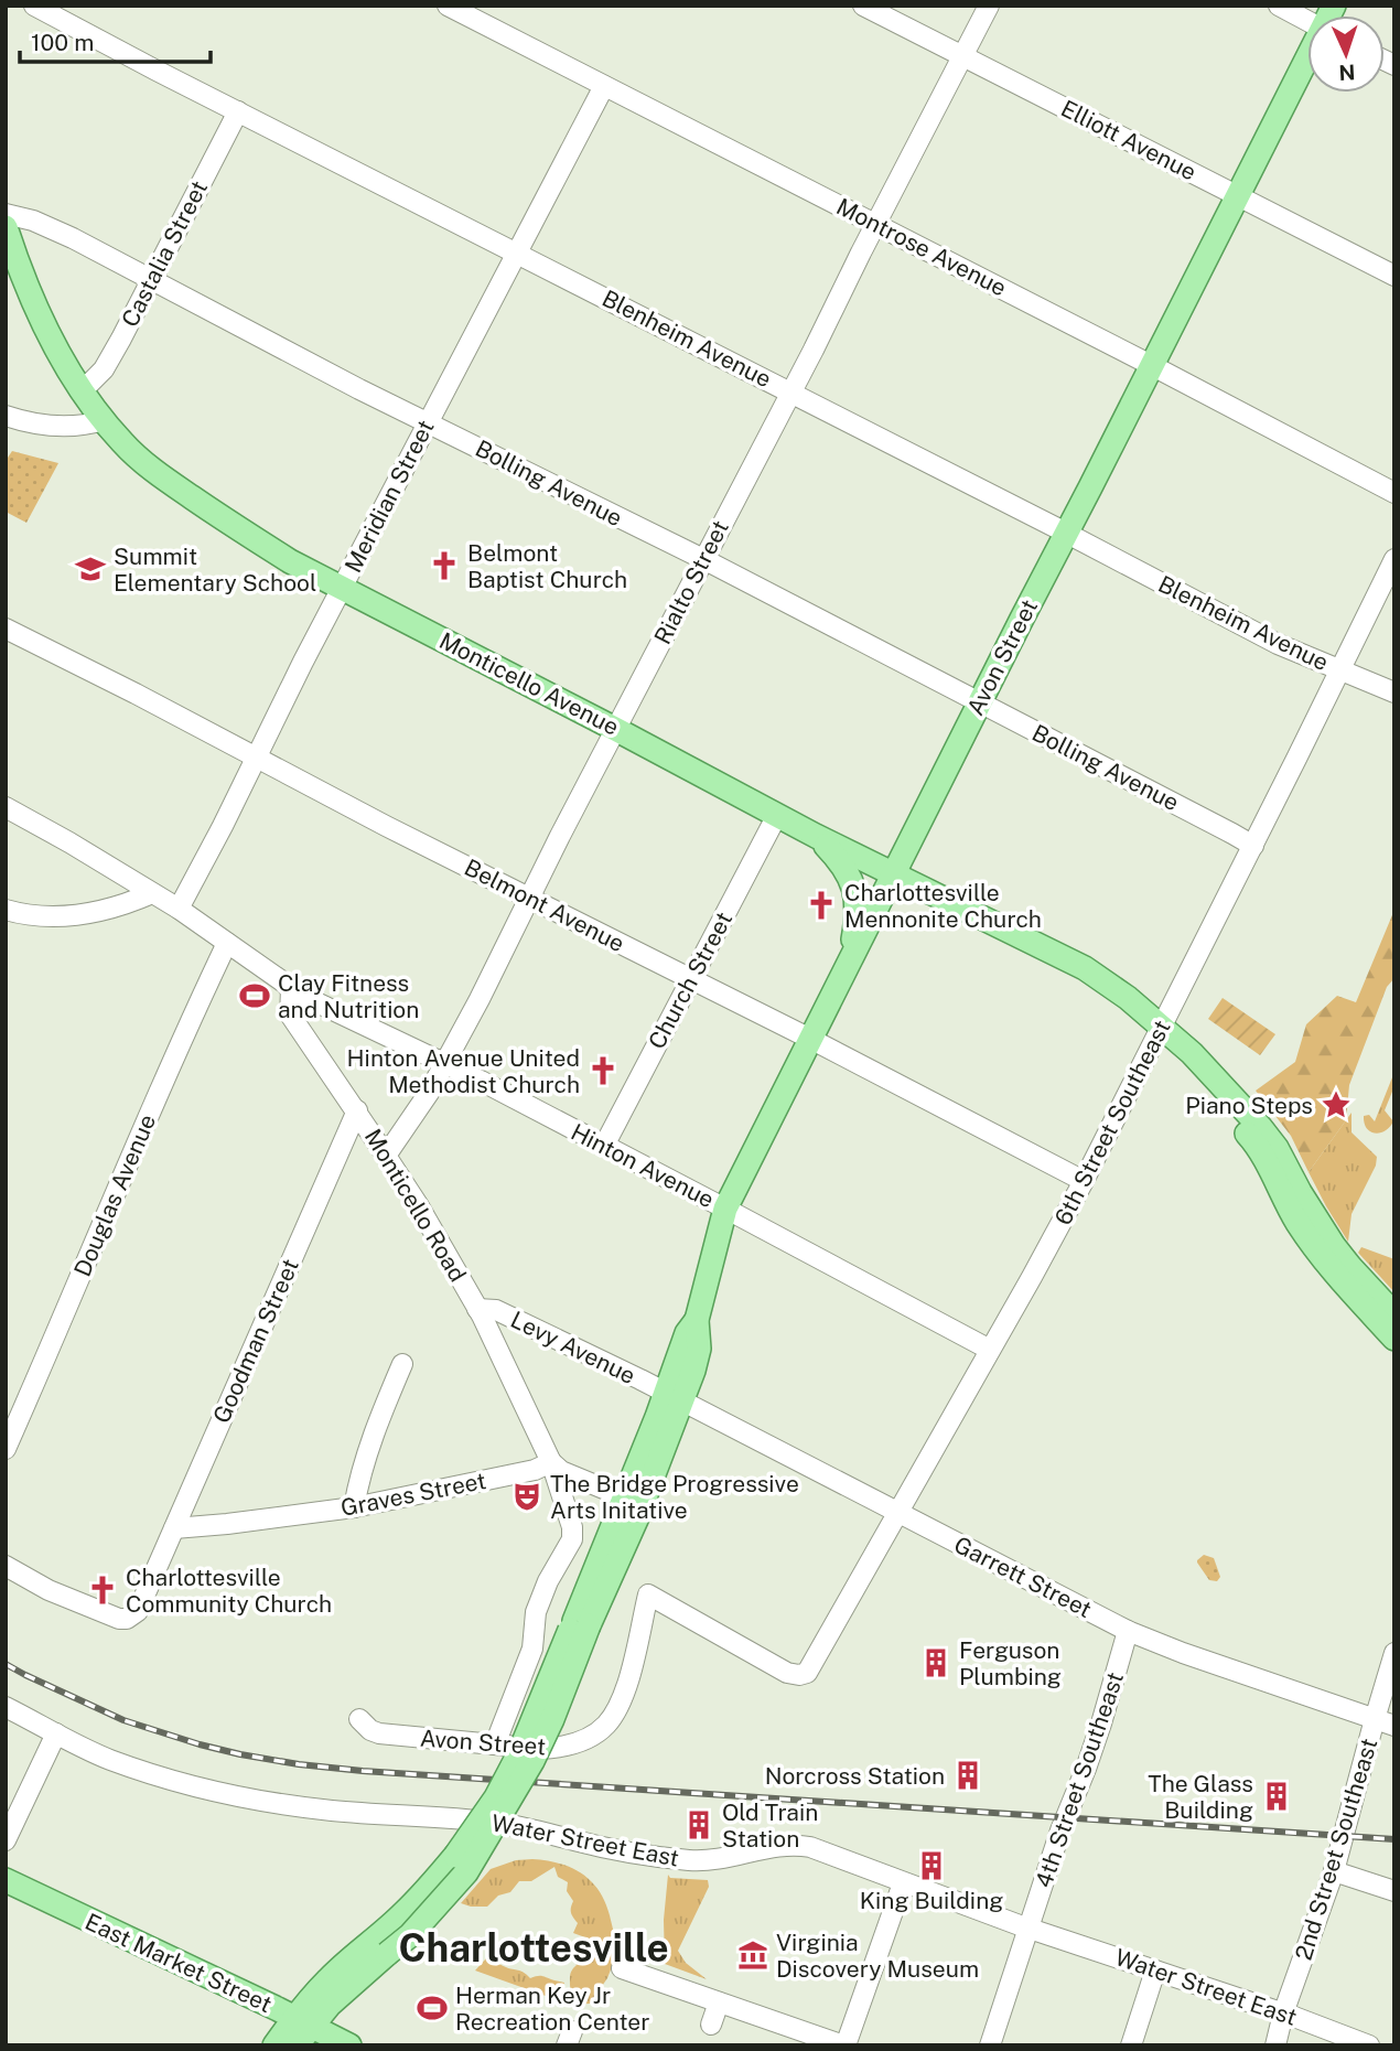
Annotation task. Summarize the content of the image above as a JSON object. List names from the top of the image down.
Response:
{
  "streets": {
    "main road": ["Avon Street", "Monticello Avenue", "East Market Street"],
    "street": [
      "Elliott Avenue",
      "Montrose Avenue",
      "Castalia Street",
      "Blenheim Avenue",
      "Bolling Avenue",
      "Meridian Street",
      "Rialto Street",
      "Belmont Avenue",
      "Church Street",
      "6th Street Southeast",
      "Hinton Avenue",
      "Douglas Avenue",
      "Monticello Road",
      "Goodman Street",
      "Levy Avenue",
      "Graves Street",
      "Garrett Street",
      "4th Street Southeast",
      "Water Street East",
      "2nd Street Southeast"
    ]
  },
  "crossings": [
    ["Elliott Avenue", "Rialto Street"],
    ["Elliott Avenue", "Avon Street"],
    ["Montrose Avenue", "Meridian Street"],
    ["Montrose Avenue", "Rialto Street"],
    ["Montrose Avenue", "Avon Street"],
    ["Castalia Street", "Blenheim Avenue"],
    ["Castalia Street", "Bolling Avenue"],
    ["Castalia Street", "Monticello Avenue"],
    ["Blenheim Avenue", "Meridian Street"],
    ["Blenheim Avenue", "Rialto Street"],
    ["Blenheim Avenue", "Avon Street"],
    ["Blenheim Avenue", "6th Street Southeast"],
    ["Bolling Avenue", "Meridian Street"],
    ["Bolling Avenue", "Rialto Street"],
    ["Bolling Avenue", "Avon Street"],
    ["Bolling Avenue", "6th Street Southeast"],
    ["Meridian Street", "Monticello Avenue"],
    ["Meridian Street", "Belmont Avenue"],
    ["Rialto Street", "Monticello Avenue"],
    ["Rialto Street", "Belmont Avenue"],
    ["Rialto Street", "Hinton Avenue"],
    ["Rialto Street", "Monticello Road"],
    ["Avon Street", "Monticello Avenue"],
    ["Avon Street", "Belmont Avenue"],
    ["Avon Street", "6th Street Southeast"],
    ["Avon Street", "Hinton Avenue"],
    ["Avon Street", "Monticello Road"],
    ["Avon Street", "Levy Avenue"],
    ["Avon Street", "Garrett Street"],
    ["Avon Street", "East Market Street"],
    ["Monticello Avenue", "Church Street"],
    ["Monticello Avenue", "6th Street Southeast"],
    ["Belmont Avenue", "Church Street"],
    ["Belmont Avenue", "6th Street Southeast"],
    ["Church Street", "Hinton Avenue"],
    ["6th Street Southeast", "Hinton Avenue"],
    ["6th Street Southeast", "Garrett Street"],
    ["Hinton Avenue", "Monticello Road"],
    ["Monticello Road", "Goodman Street"],
    ["Monticello Road", "Levy Avenue"],
    ["Monticello Road", "Graves Street"],
    ["Goodman Street", "Graves Street"],
    ["Levy Avenue", "Garrett Street"],
    ["Garrett Street", "4th Street Southeast"],
    ["Garrett Street", "2nd Street Southeast"],
    ["4th Street Southeast", "Water Street East"],
    ["Water Street East", "2nd Street Southeast"]
  ],
  "districts": ["Charlottesville"],
  "places": {
    "church": [
      "Belmont Baptist Church",
      "Charlottesville Mennonite Church",
      "Hinton Avenue United Methodist Church",
      "Charlottesville Community Church"
    ],
    "school or university": ["Summit Elementary School"],
    "sports": ["Clay Fitness and Nutrition", "Herman Key Jr Recreation Center"],
    "place": ["Piano Steps"],
    "theatre": ["The Bridge Progressive Arts Initative"],
    "building": [
      "Ferguson Plumbing",
      "Norcross Station",
      "The Glass Building",
      "Old Train Station",
      "King Building"
    ],
    "museum": ["Virginia Discovery Museum"]
  },
  "scale_bar": "100 m",
  "north": "bottom"
}
